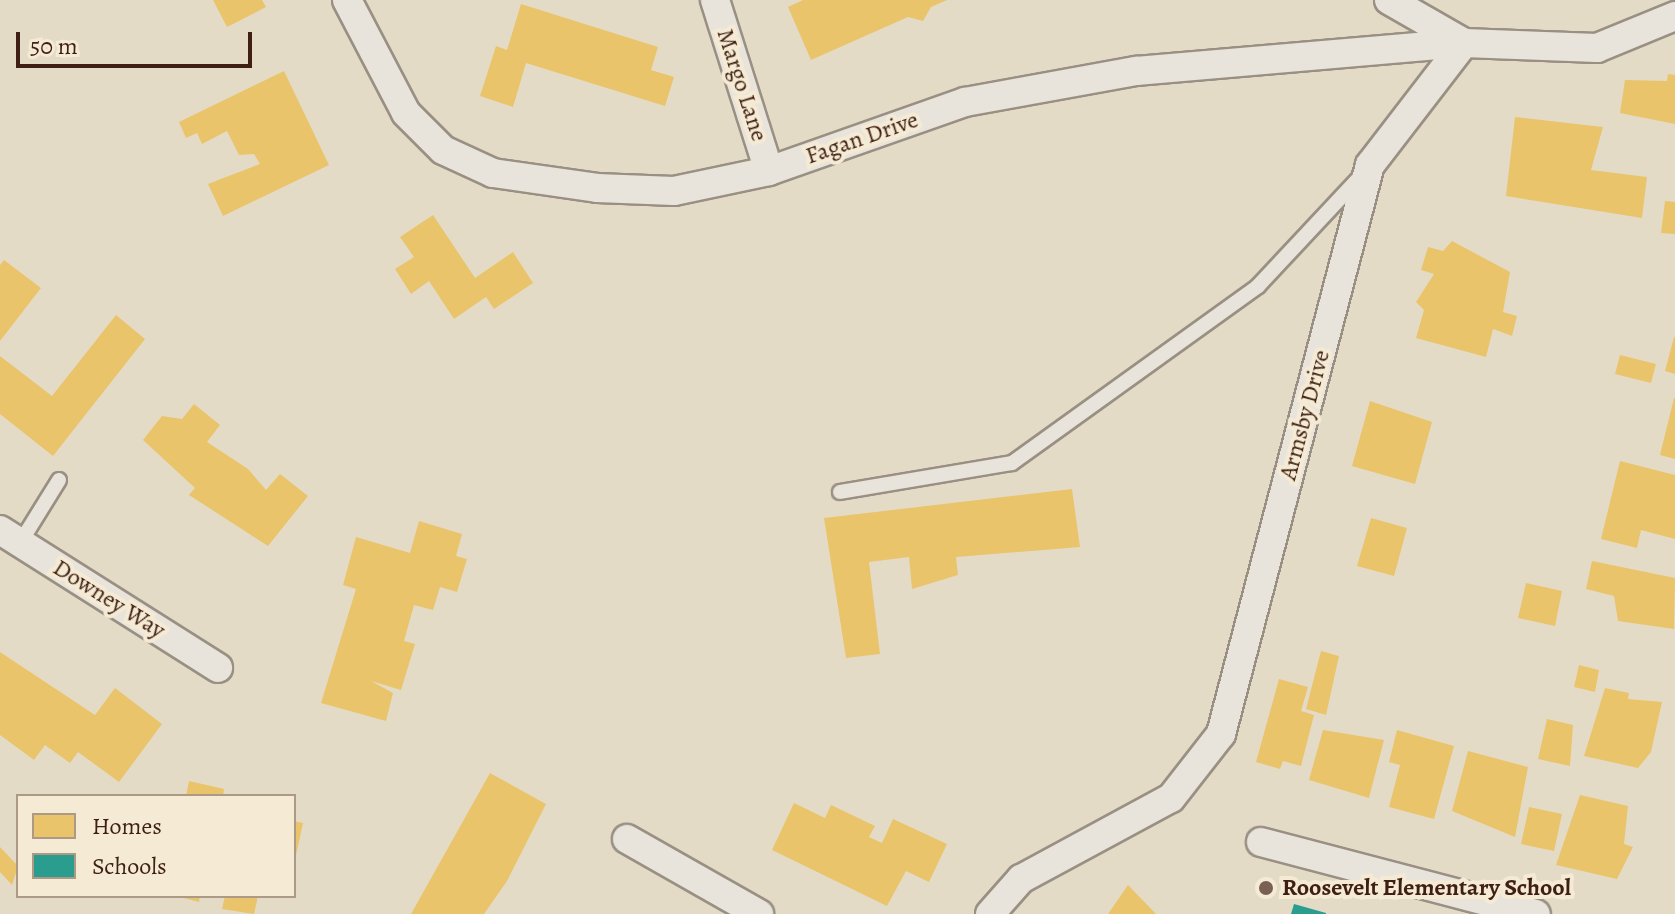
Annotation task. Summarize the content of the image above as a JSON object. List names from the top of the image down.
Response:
{
  "streets": {
    "street": [
      "Margo Lane",
      "Fagan Drive",
      "Armsby Drive",
      "Downey Way"
    ]
  },
  "crossings": [
    ["Margo Lane", "Fagan Drive"],
    ["Fagan Drive", "Armsby Drive"]
  ],
  "places": ["Roosevelt Elementary School"],
  "legend": ["Homes", "Schools"],
  "scale_bar": "50 m"
}
